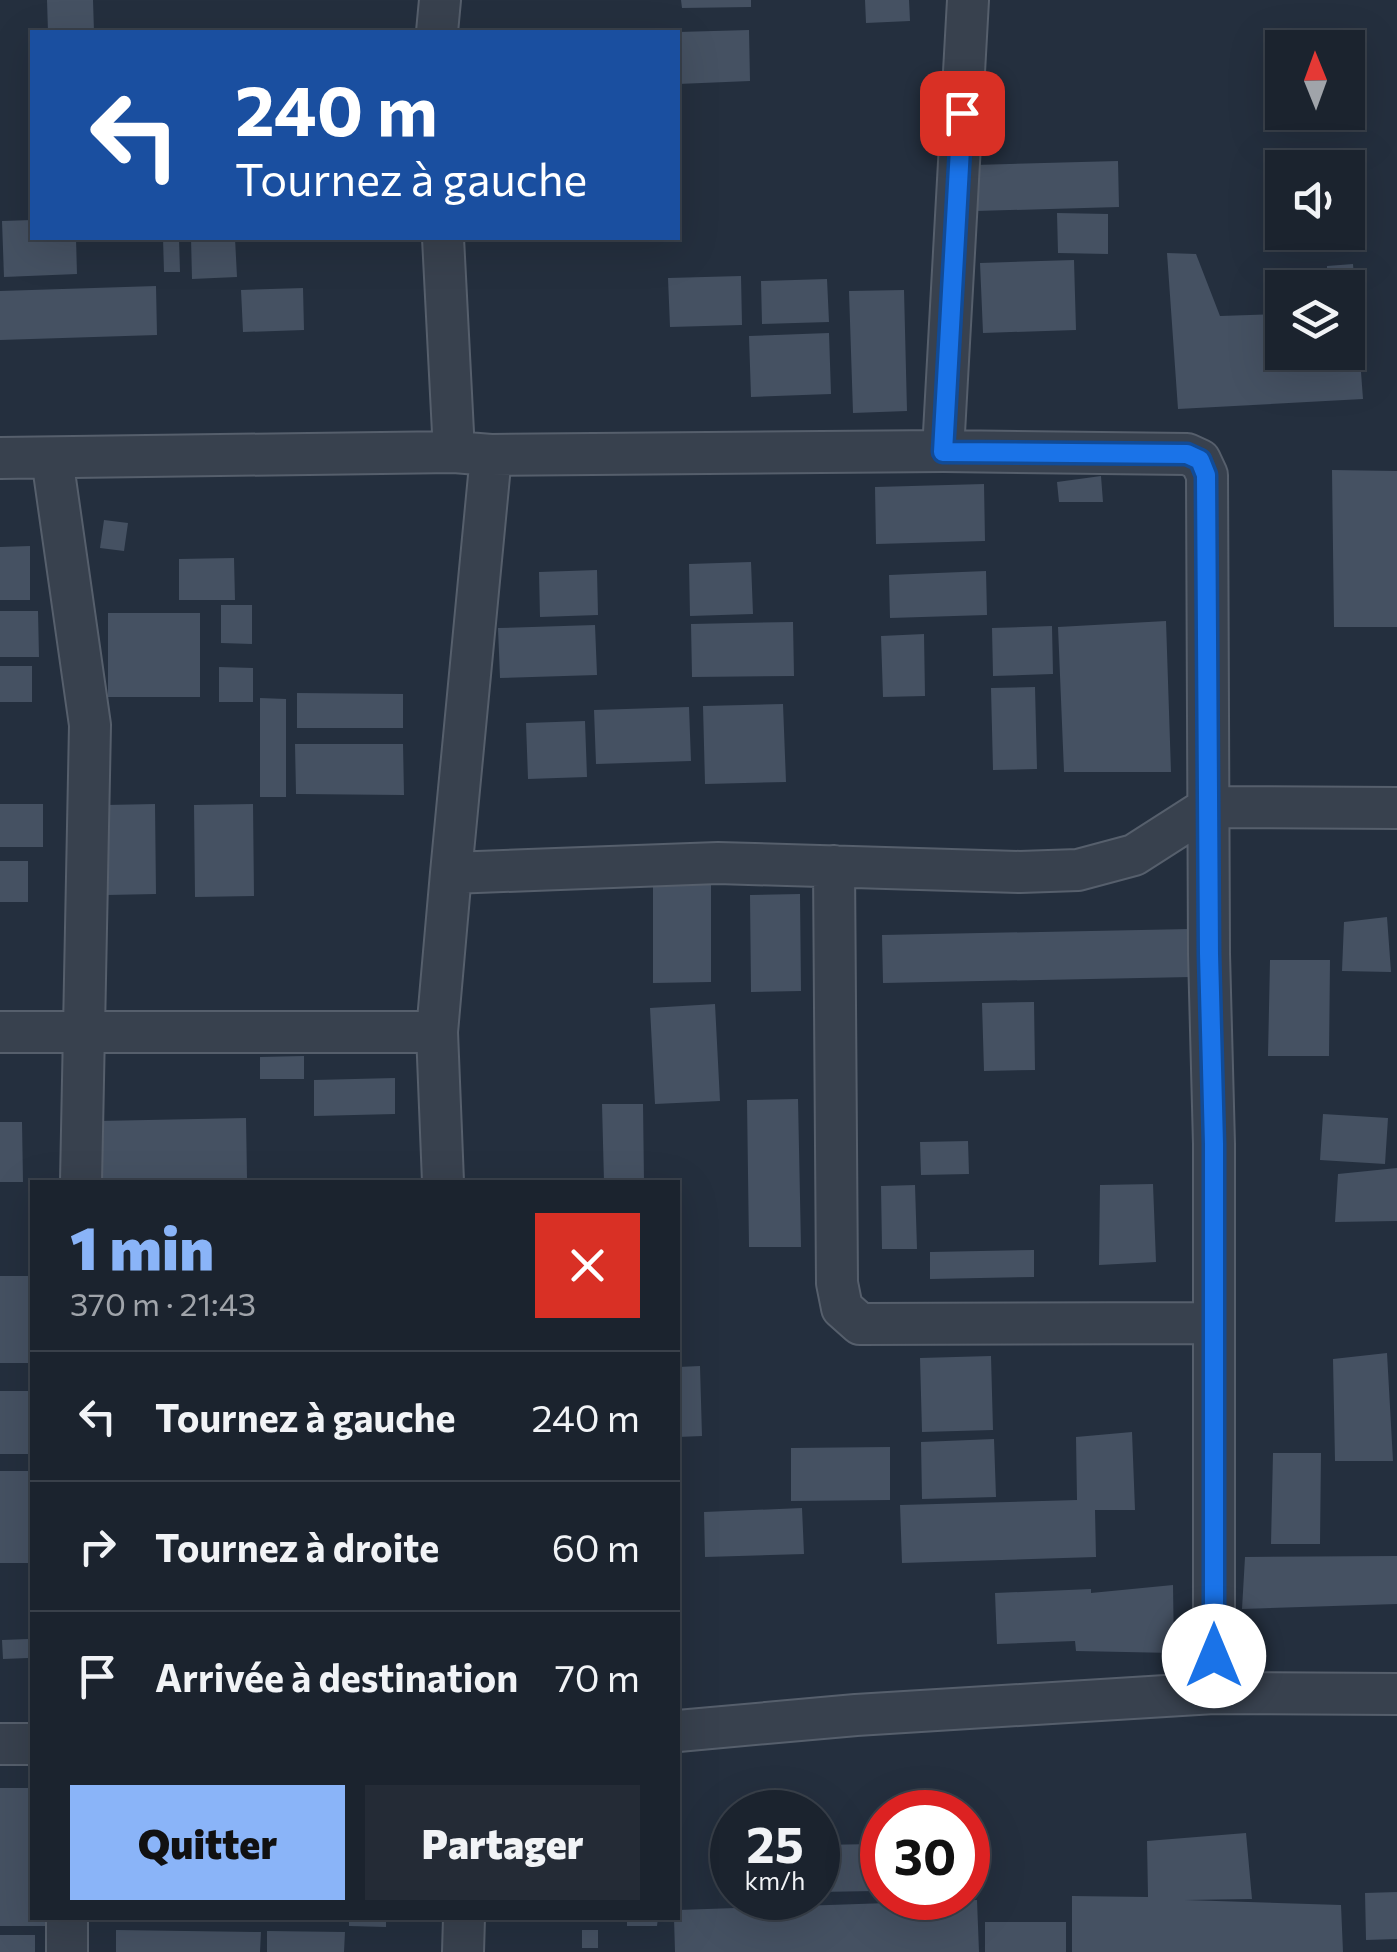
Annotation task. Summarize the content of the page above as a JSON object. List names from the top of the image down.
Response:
{
  "north": "top",
  "page": {
    "turn": ["240 m", "Tournez à gauche"],
    "heading": ["1 min", "370 m · 21:43"],
    "list": [
      {
        "name": "Tournez à gauche",
        "value": "240 m"
      },
      {
        "name": "Tournez à droite",
        "value": "60 m"
      },
      {
        "name": "Arrivée à destination",
        "value": "70 m"
      }
    ],
    "buttons": ["Quitter", "Partager"],
    "speed": "25 km/h",
    "limit": "30"
  }
}
